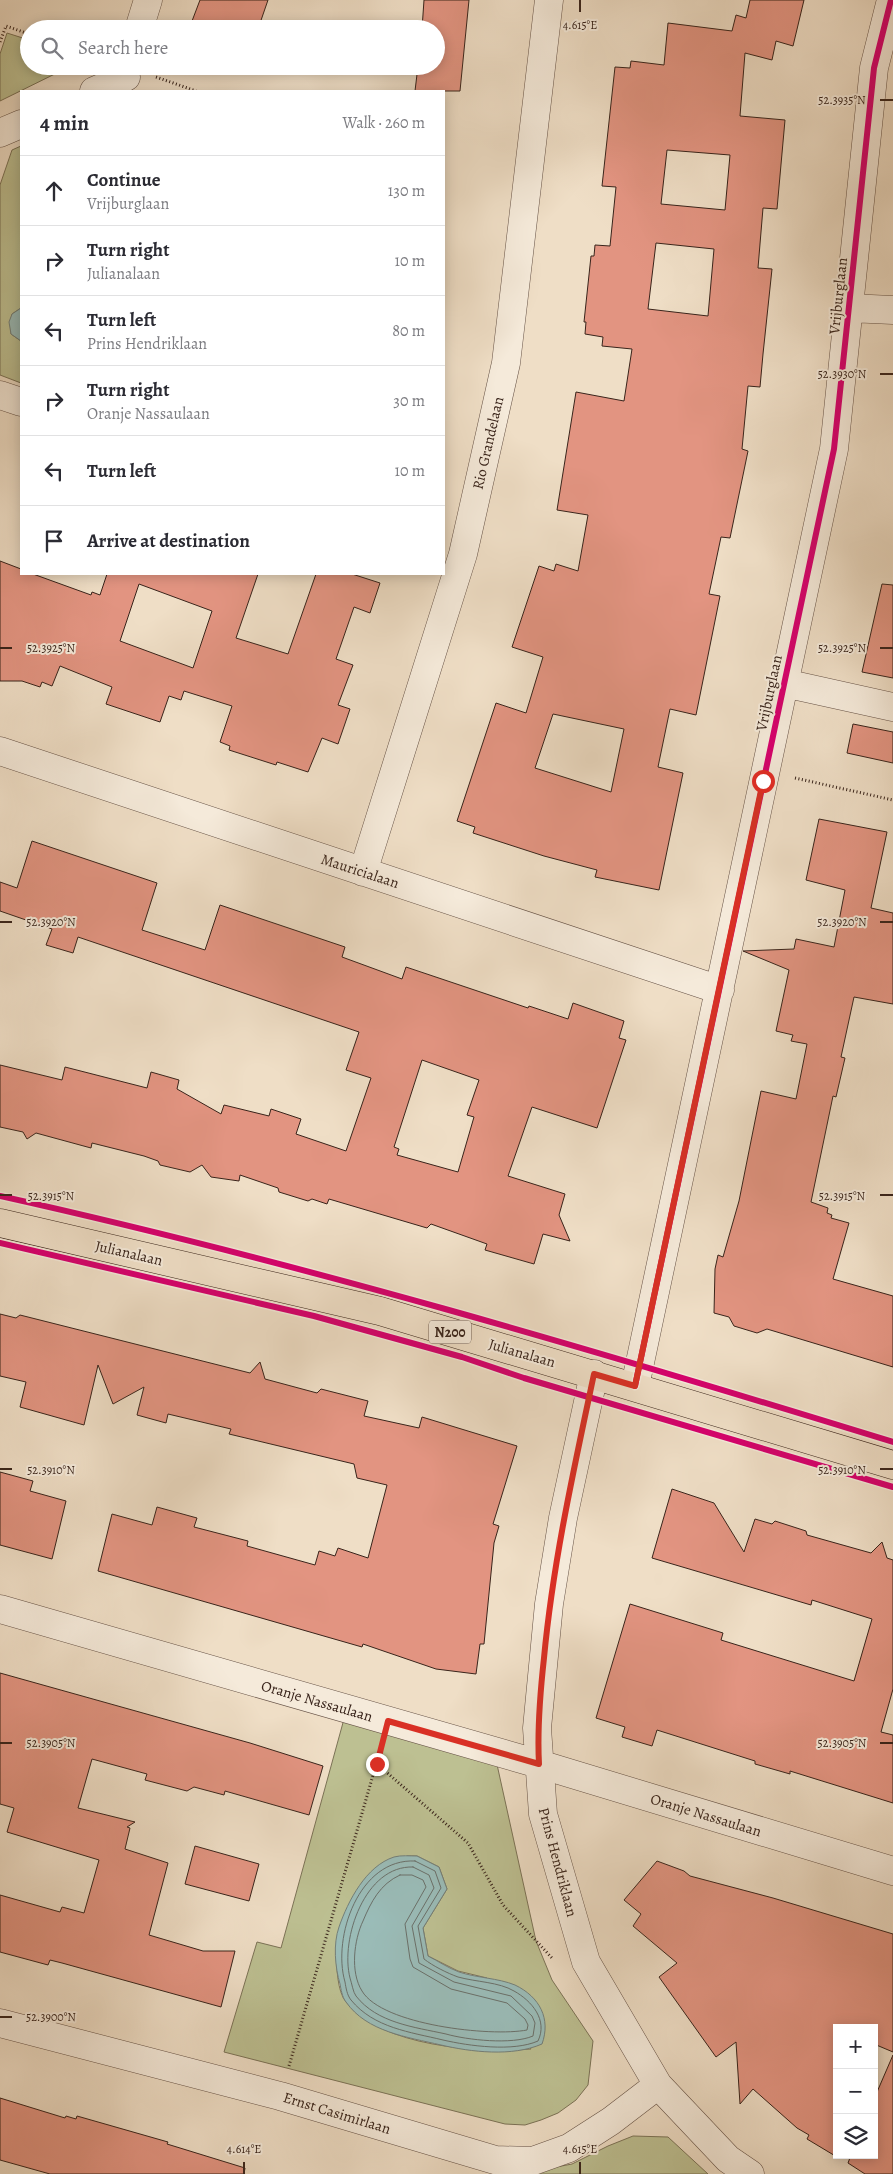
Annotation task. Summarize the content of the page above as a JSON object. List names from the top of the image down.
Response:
{
  "streets": {
    "main road": ["Julianalaan", "N200"],
    "street": [
      "Vrijburglaan",
      "Rio Grandelaan",
      "Mauricialaan",
      "Oranje Nassaulaan",
      "Prins Hendriklaan",
      "Ernst Casimirlaan"
    ]
  },
  "crossings": [
    ["Vrijburglaan", "Mauricialaan"],
    ["Vrijburglaan", "Julianalaan"],
    ["Rio Grandelaan", "Mauricialaan"],
    ["Julianalaan", "Prins Hendriklaan"],
    ["Oranje Nassaulaan", "Prins Hendriklaan"],
    ["Prins Hendriklaan", "Ernst Casimirlaan"]
  ],
  "page": {
    "search": "Search here",
    "heading": ["4 min", "Walk · 260 m"],
    "list": [
      ["Continue", "Vrijburglaan", "130 m"],
      ["Turn right", "Julianalaan", "10 m"],
      ["Turn left", "Prins Hendriklaan", "80 m"],
      ["Turn right", "Oranje Nassaulaan", "30 m"],
      ["Turn left", "10 m"],
      "Arrive at destination"
    ],
    "map_buttons": ["+", "−"]
  },
  "coordinates": [
    "4.615°E",
    "52.3935°N",
    "52.3930°N",
    "52.3925°N",
    "52.3920°N",
    "52.3915°N",
    "52.3910°N",
    "52.3905°N",
    "52.3900°N",
    "4.614°E"
  ]
}
